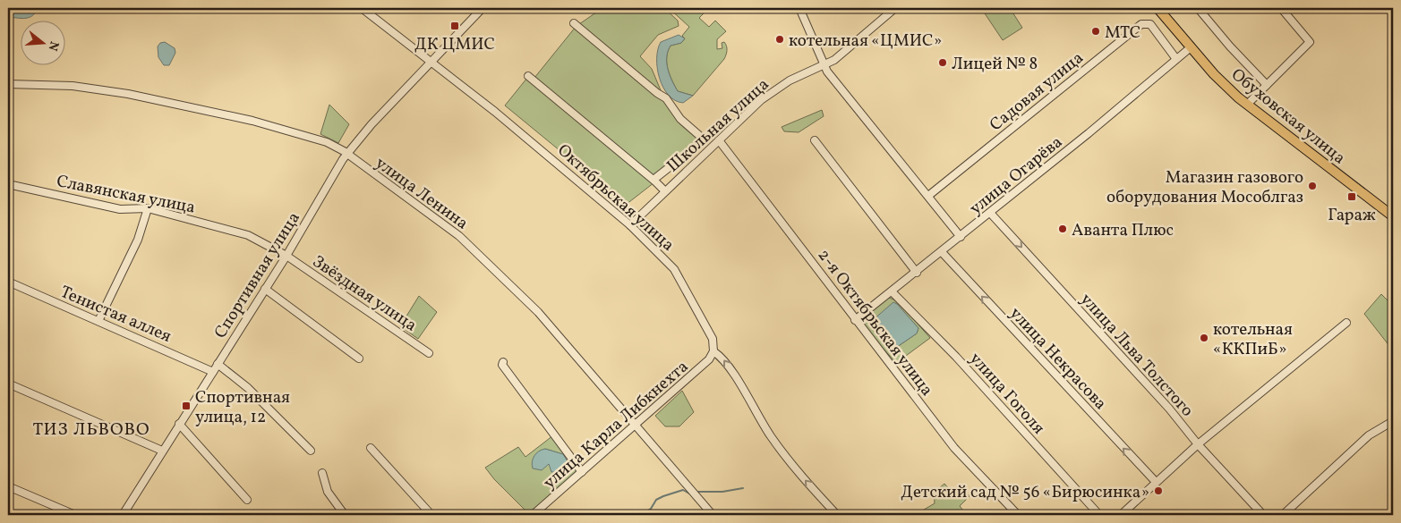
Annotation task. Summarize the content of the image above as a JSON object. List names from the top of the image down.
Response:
{
  "streets": {
    "main road": ["Обуховская улица"],
    "street": [
      "Садовая улица",
      "Школьная улица",
      "улица Огарёва",
      "улица Ленина",
      "Славянская улица",
      "Октябрьская улица",
      "Спортивная улица",
      "Звёздная улица",
      "Тенистая аллея",
      "2-я Октябрьская улица",
      "улица Льва Толстого",
      "улица Некрасова",
      "улица Гоголя",
      "улица Карла Либкнехта"
    ]
  },
  "crossings": [
    ["Садовая улица", "улица Огарёва"],
    ["Обуховская улица", "улица Огарёва"],
    ["Школьная улица", "Октябрьская улица"],
    ["Школьная улица", "2-я Октябрьская улица"],
    ["улица Огарёва", "2-я Октябрьская улица"],
    ["улица Огарёва", "улица Льва Толстого"],
    ["улица Огарёва", "улица Некрасова"],
    ["улица Огарёва", "улица Гоголя"],
    ["улица Ленина", "Спортивная улица"],
    ["улица Ленина", "улица Карла Либкнехта"],
    ["Славянская улица", "Спортивная улица"],
    ["Славянская улица", "Звёздная улица"],
    ["Октябрьская улица", "Спортивная улица"],
    ["Октябрьская улица", "улица Карла Либкнехта"],
    ["Спортивная улица", "Звёздная улица"],
    ["Спортивная улица", "Тенистая аллея"]
  ],
  "one_way": ["улица Льва Толстого", "улица Некрасова"],
  "districts": ["ТИЗ ЛЬВОВО"],
  "places": {
    "transit": ["ДК ЦМИС", "Гараж", "Спортивная улица, 12"],
    "other": [
      "МТС",
      "котельная «ЦМИС»",
      "Лицей № 8",
      "Магазин газового оборудования Мособлгаз",
      "Аванта Плюс",
      "котельная «ККПиБ»",
      "Детский сад № 56 «Бирюсинка»"
    ]
  },
  "north": "right"
}
